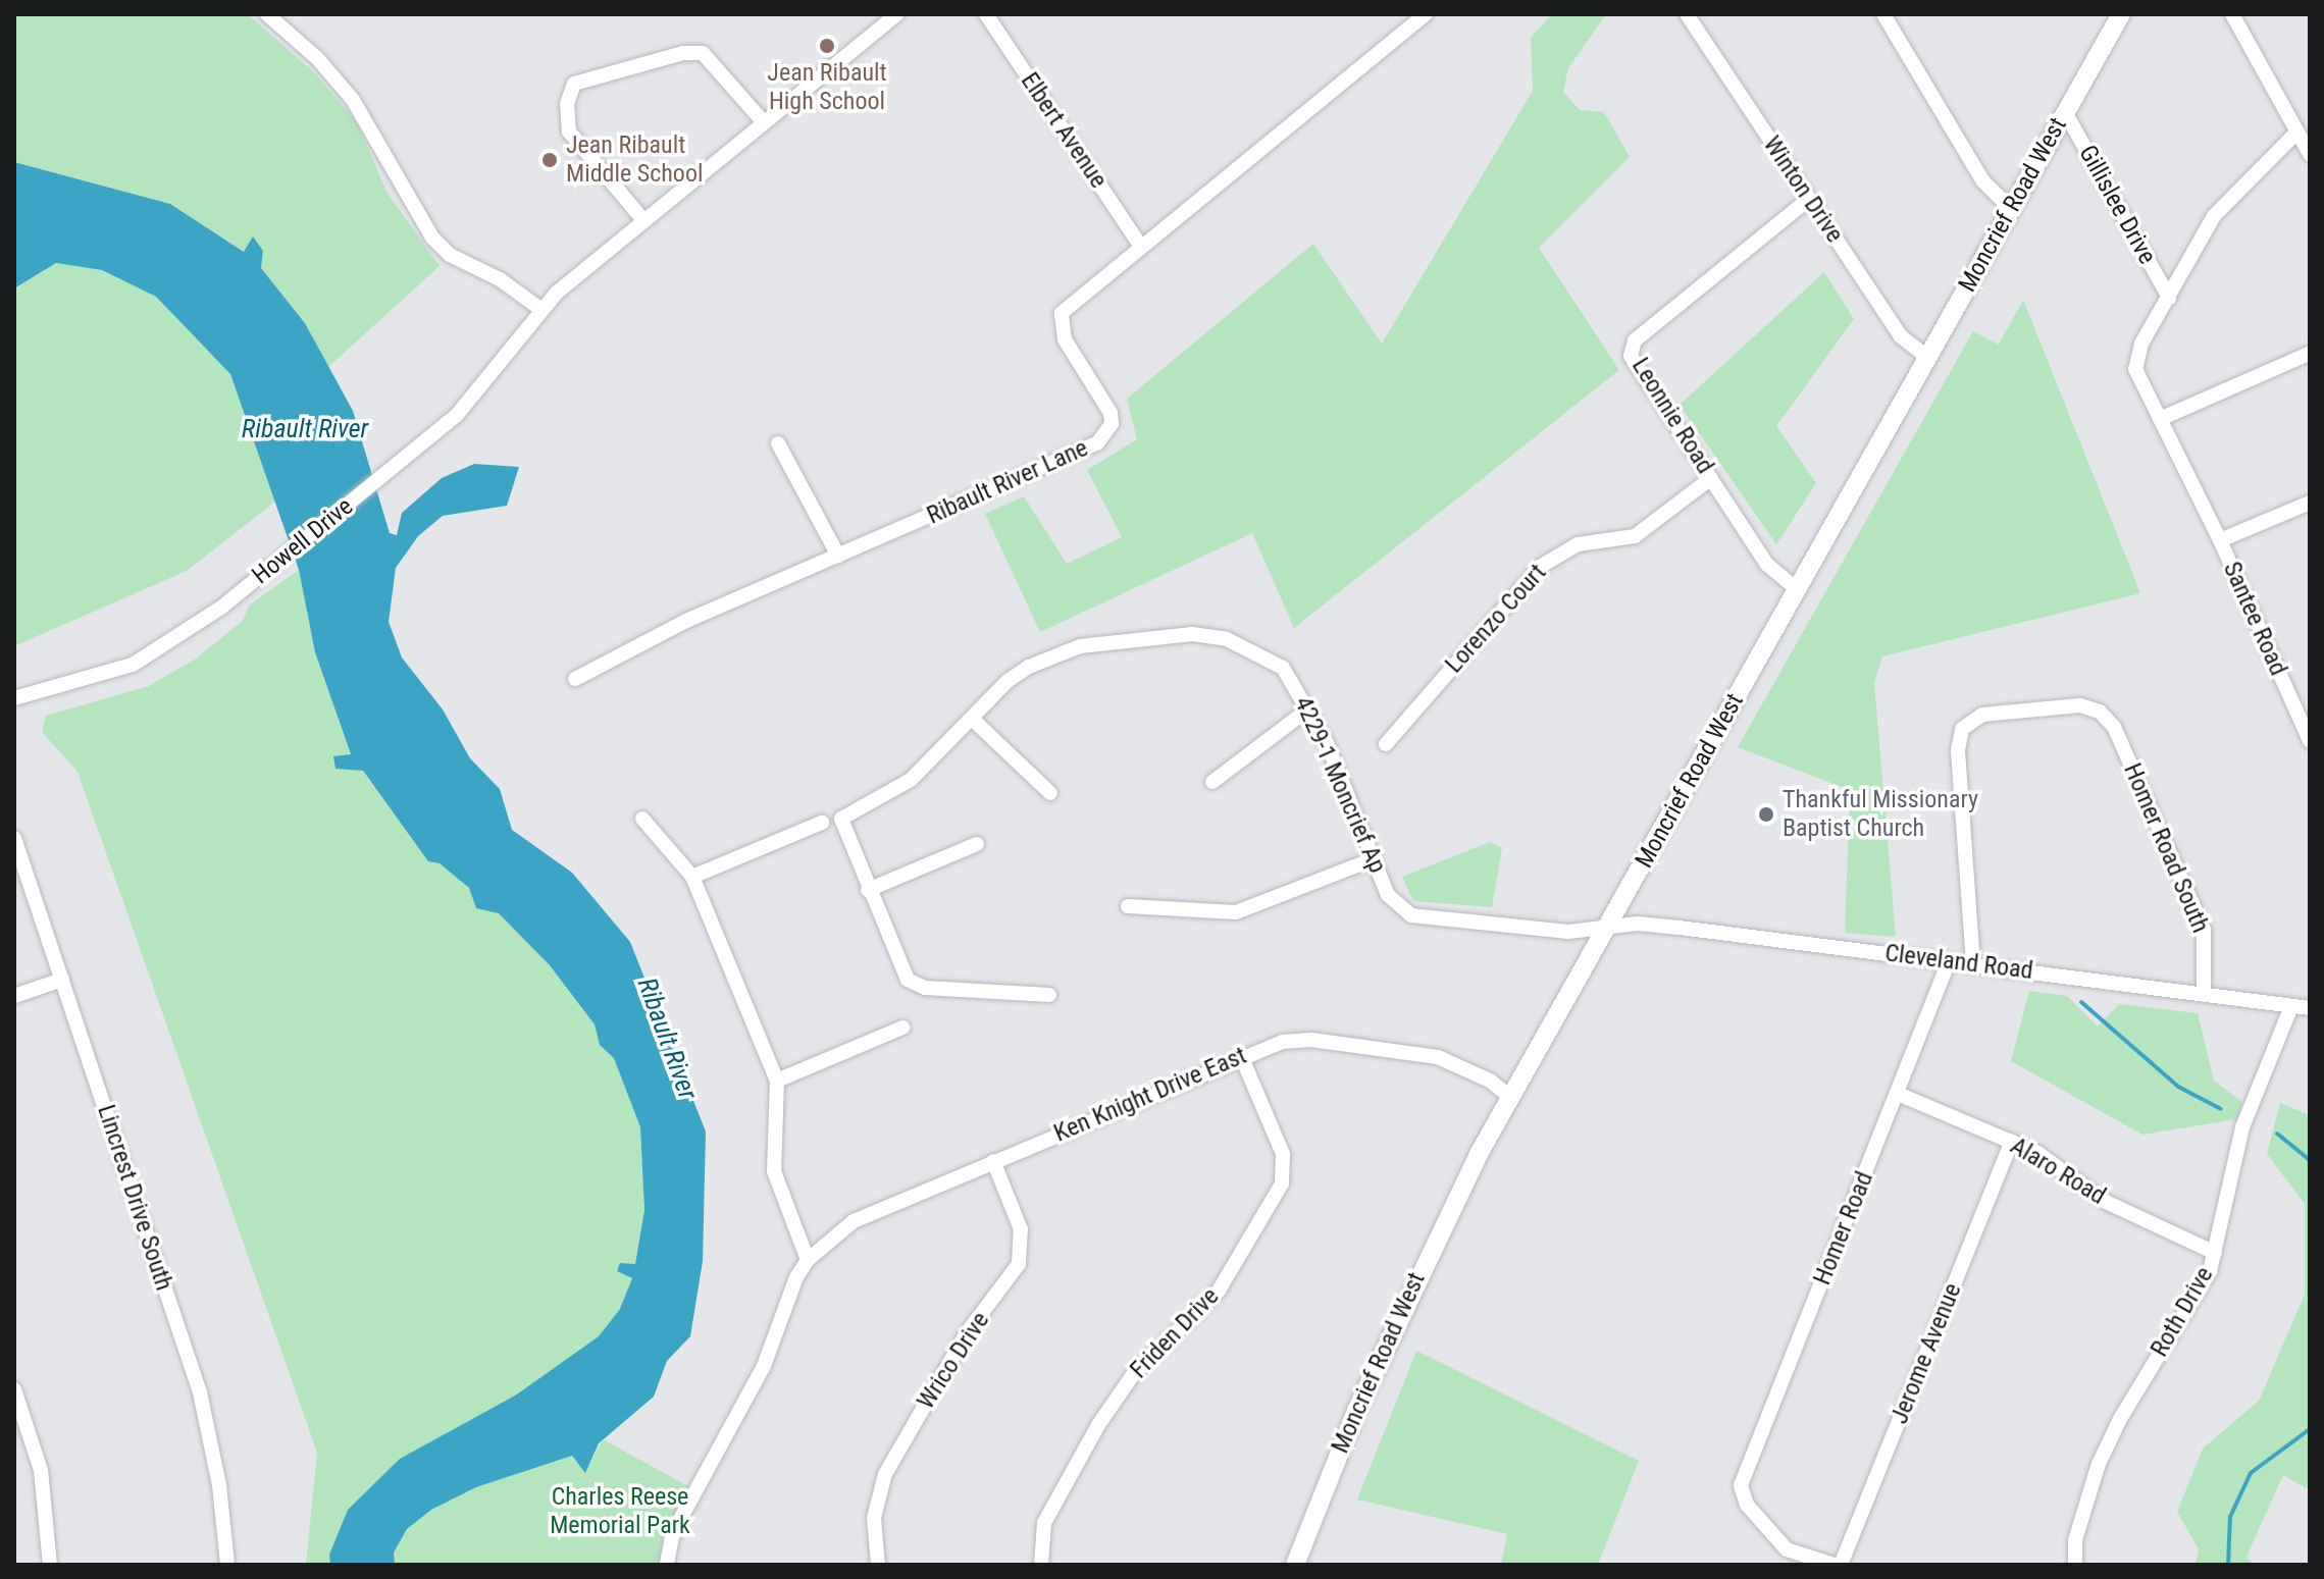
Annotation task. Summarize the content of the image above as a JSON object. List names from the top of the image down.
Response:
{
  "streets": {
    "main road": ["Moncrief Road West"],
    "street": [
      "Elbert Avenue",
      "Winton Drive",
      "Gillislee Drive",
      "Leonnie Road",
      "Ribault River Lane",
      "Howell Drive",
      "Lorenzo Court",
      "Santee Road",
      "4229-1 Moncrief Ap",
      "Homer Road South",
      "Cleveland Road",
      "Ken Knight Drive East",
      "Alaro Road",
      "Lincrest Drive South",
      "Homer Road",
      "Roth Drive",
      "Friden Drive",
      "Jerome Avenue",
      "Wrico Drive"
    ]
  },
  "crossings": [
    ["Elbert Avenue", "Ribault River Lane"],
    ["Winton Drive", "Moncrief Road West"],
    ["Winton Drive", "Leonnie Road"],
    ["Moncrief Road West", "Gillislee Drive"],
    ["Moncrief Road West", "Leonnie Road"],
    ["Moncrief Road West", "4229-1 Moncrief Ap"],
    ["Moncrief Road West", "Cleveland Road"],
    ["Moncrief Road West", "Ken Knight Drive East"],
    ["Leonnie Road", "Lorenzo Court"],
    ["4229-1 Moncrief Ap", "Cleveland Road"],
    ["Homer Road South", "Cleveland Road"],
    ["Cleveland Road", "Homer Road"],
    ["Cleveland Road", "Roth Drive"],
    ["Ken Knight Drive East", "Friden Drive"],
    ["Ken Knight Drive East", "Wrico Drive"],
    ["Alaro Road", "Homer Road"],
    ["Alaro Road", "Roth Drive"],
    ["Alaro Road", "Jerome Avenue"]
  ],
  "water": ["Ribault River"],
  "parks": ["Charles Reese Memorial Park"],
  "places": ["Jean Ribault High School", "Jean Ribault Middle School", "Thankful Missionary Baptist Church"]
}
